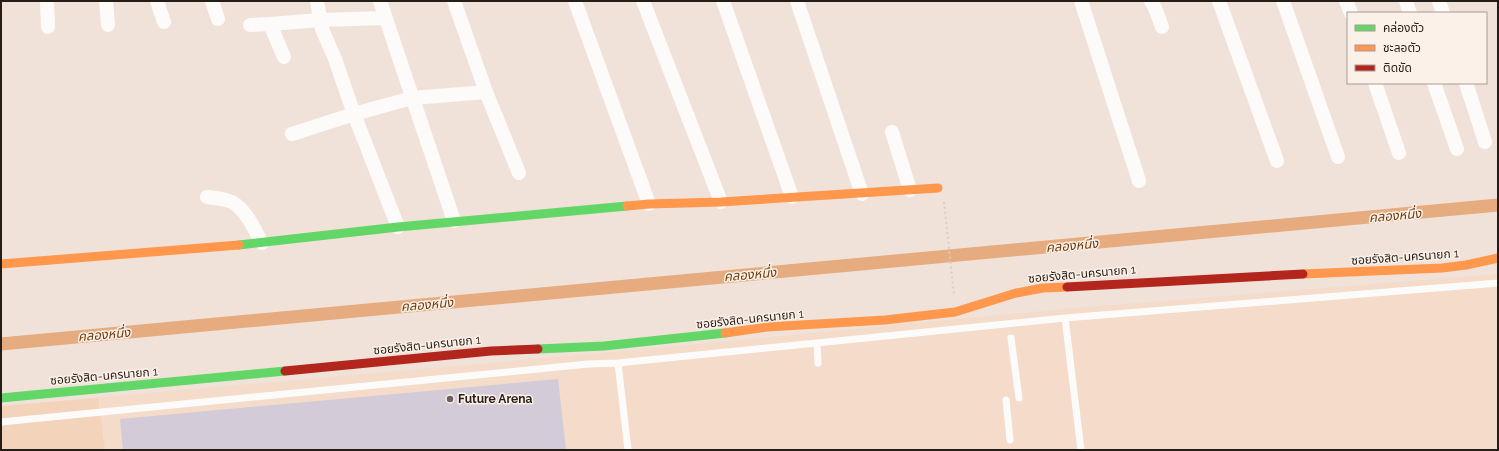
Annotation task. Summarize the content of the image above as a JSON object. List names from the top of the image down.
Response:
{
  "streets": {
    "street": ["ซอยรังสิต-นครนายก 1"]
  },
  "water": ["คลองหนึ่ง"],
  "places": ["Future Arena"],
  "legend": ["คล่องตัว", "ชะลอตัว", "ติดขัด"]
}
